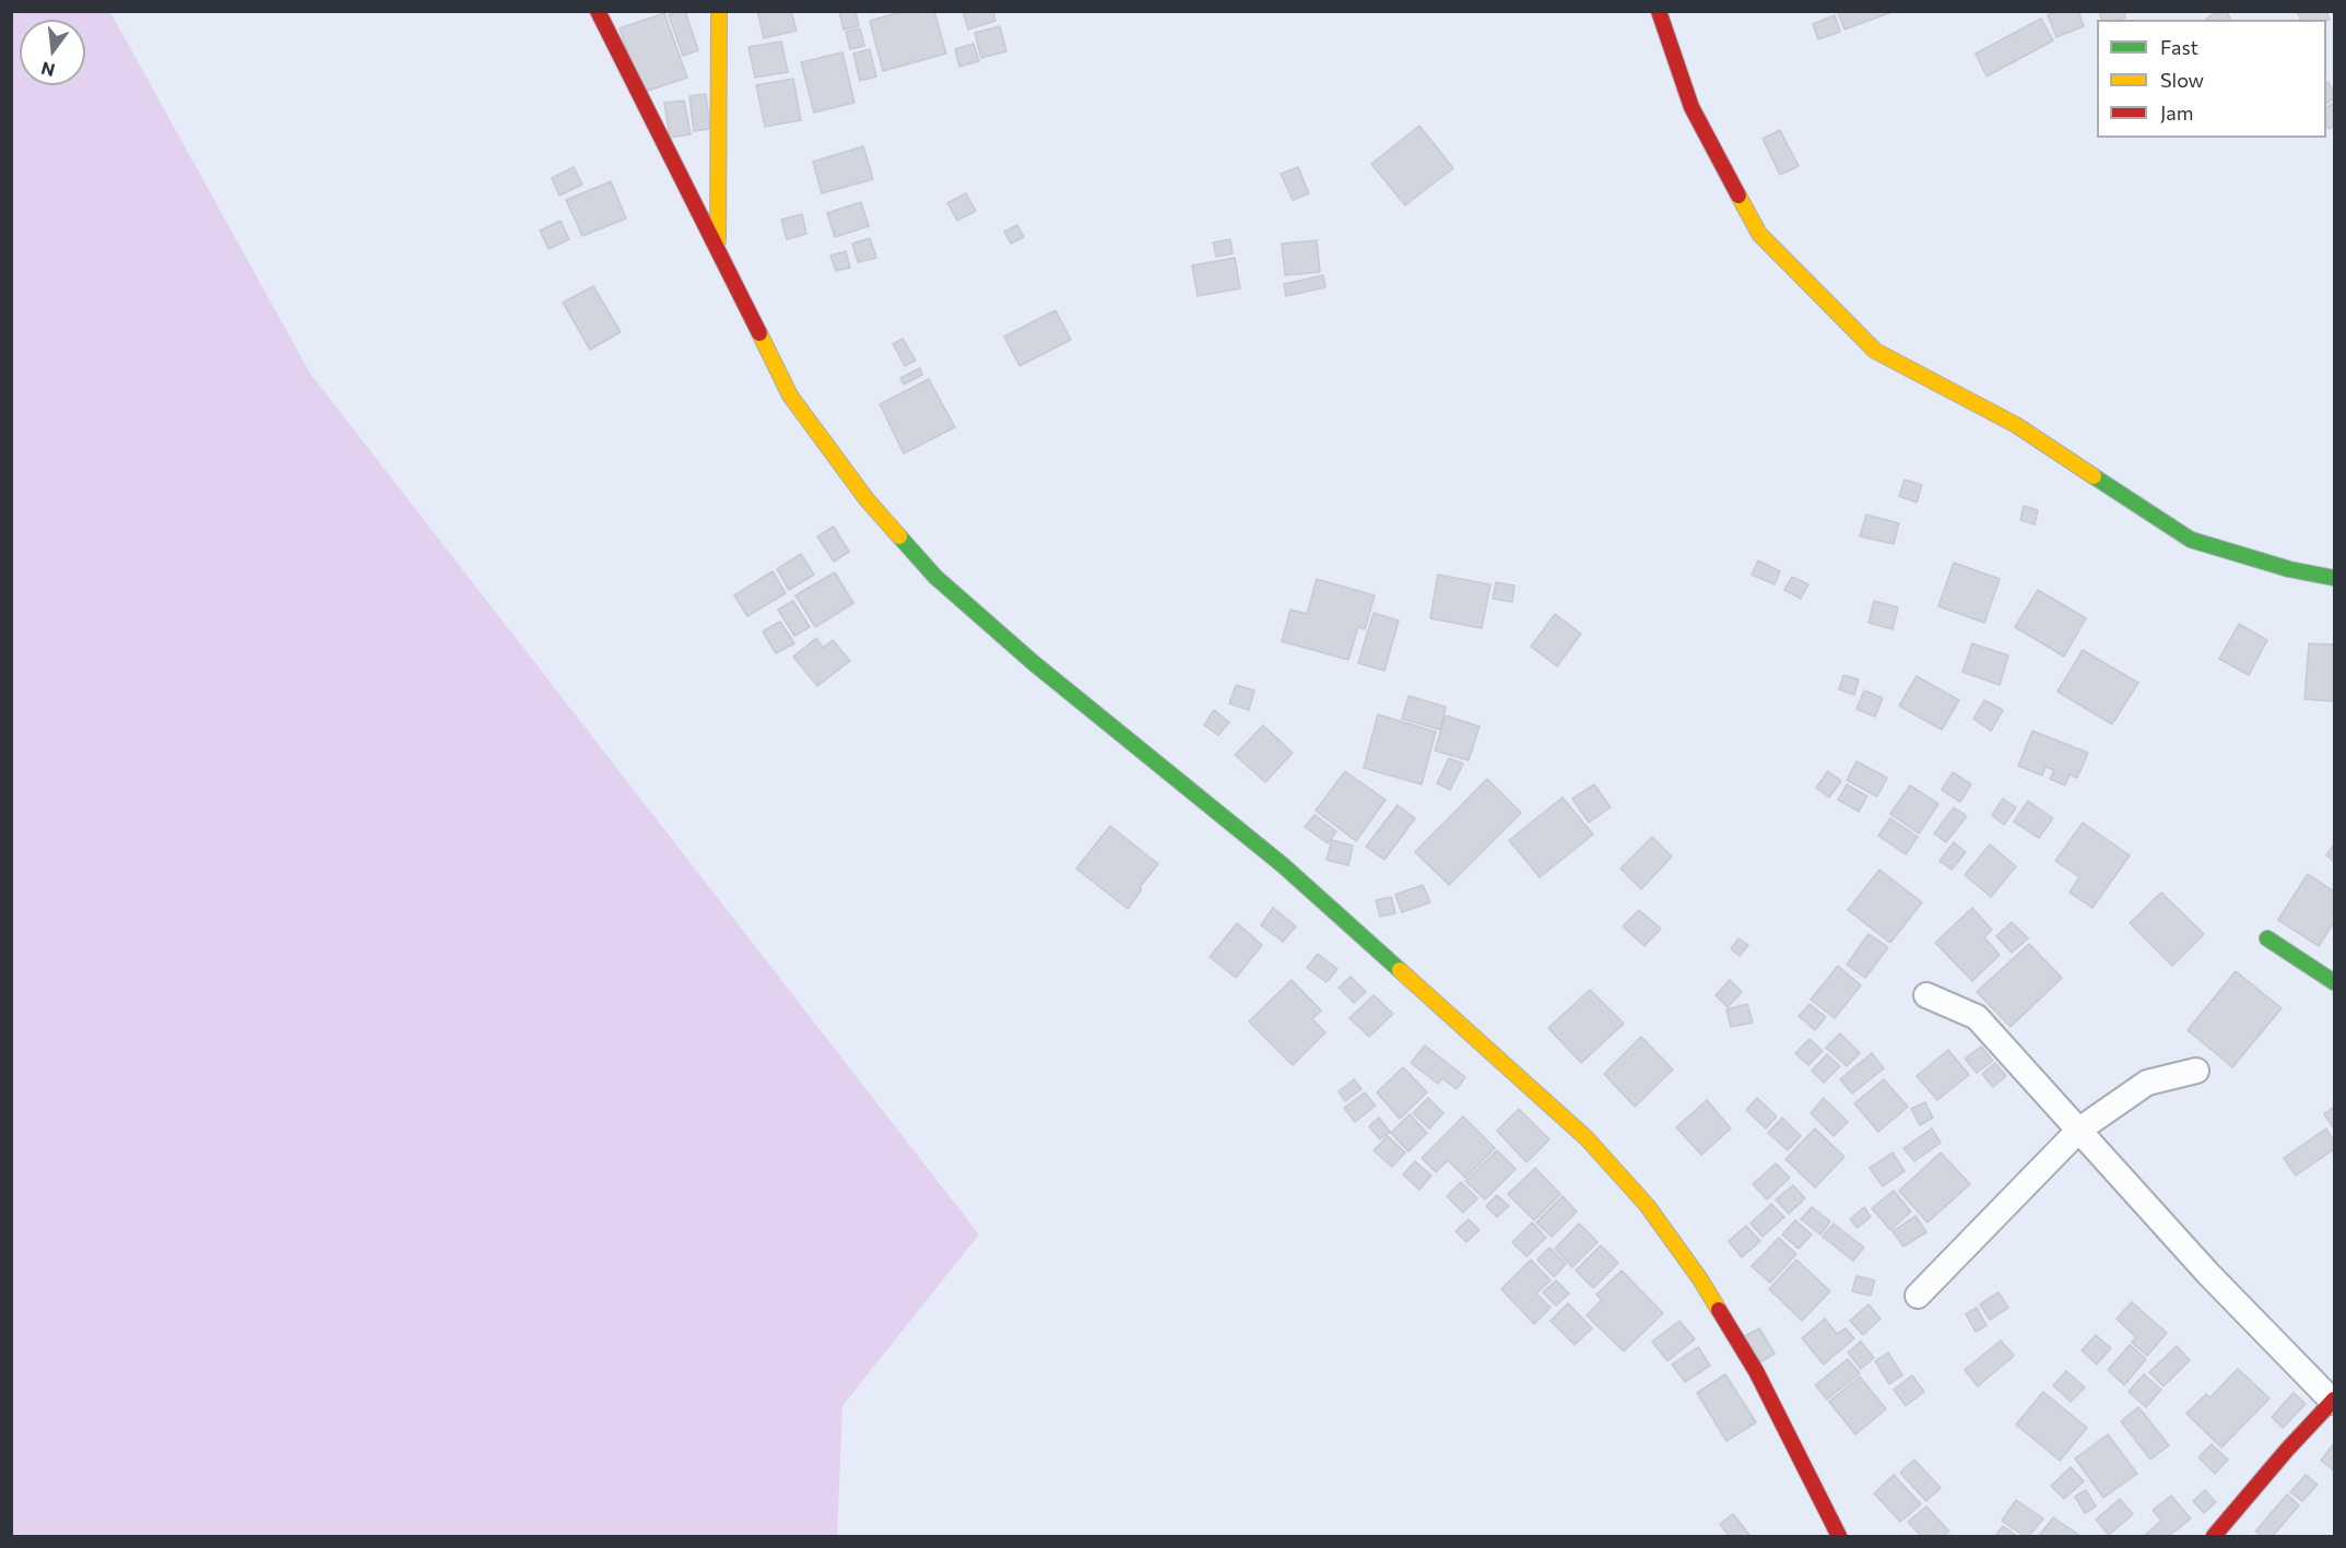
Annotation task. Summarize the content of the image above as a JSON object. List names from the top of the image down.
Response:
{
  "legend": ["Fast", "Slow", "Jam"],
  "north": "bottom"
}
